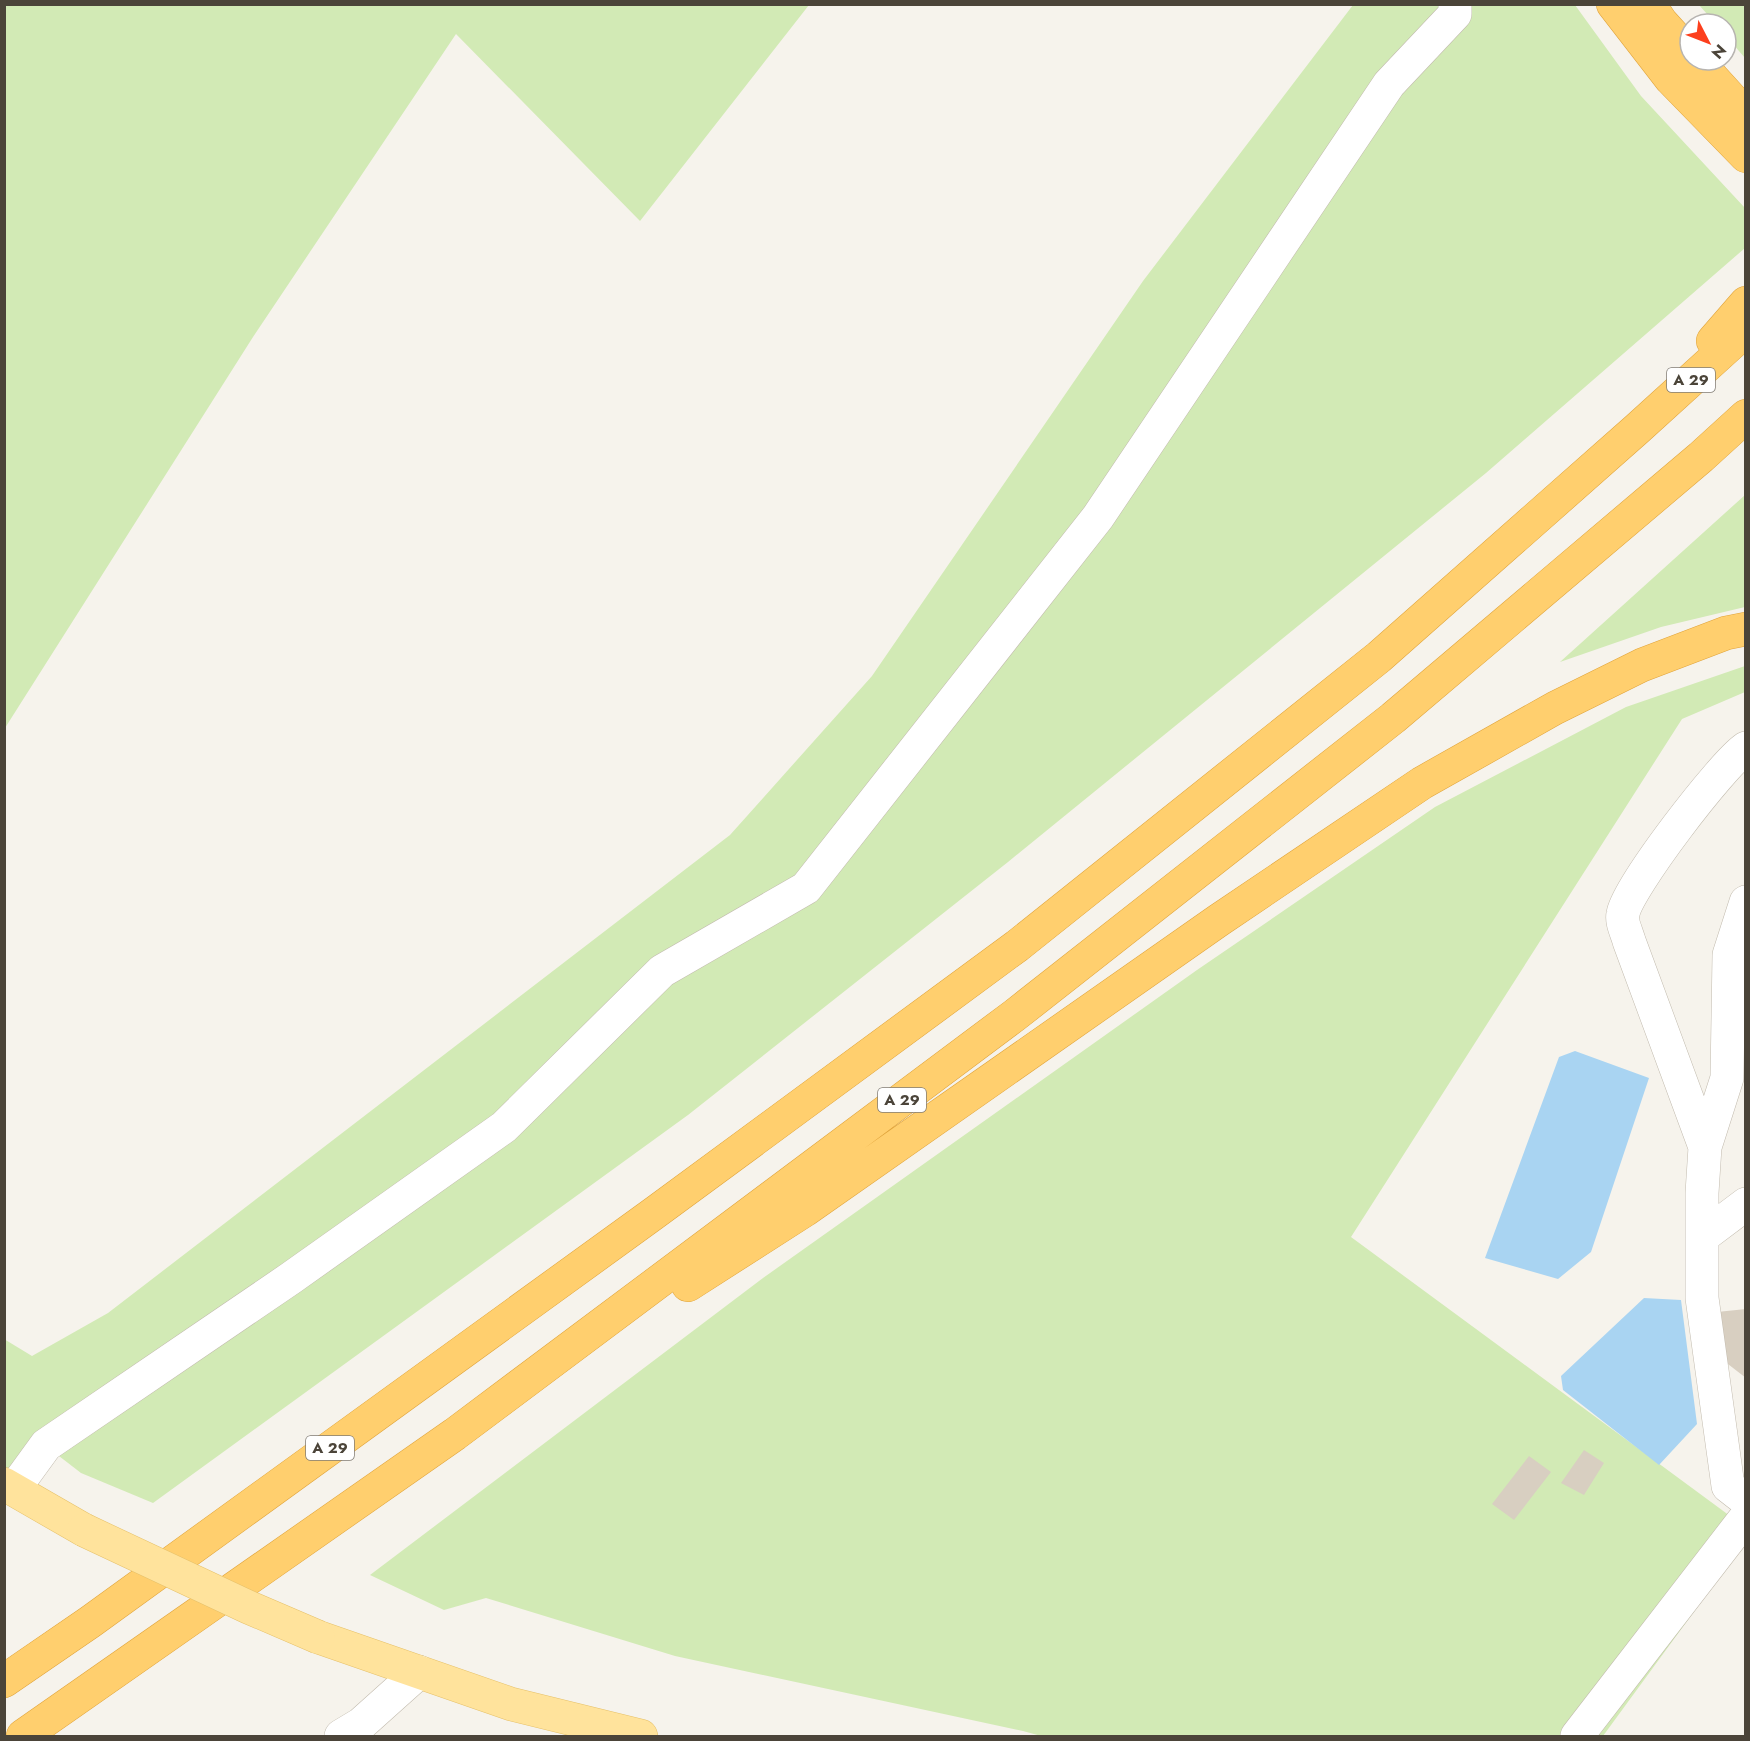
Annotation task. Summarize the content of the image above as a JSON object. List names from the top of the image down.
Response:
{
  "streets": {
    "highway": ["A 29"]
  },
  "north": "bottom right"
}
